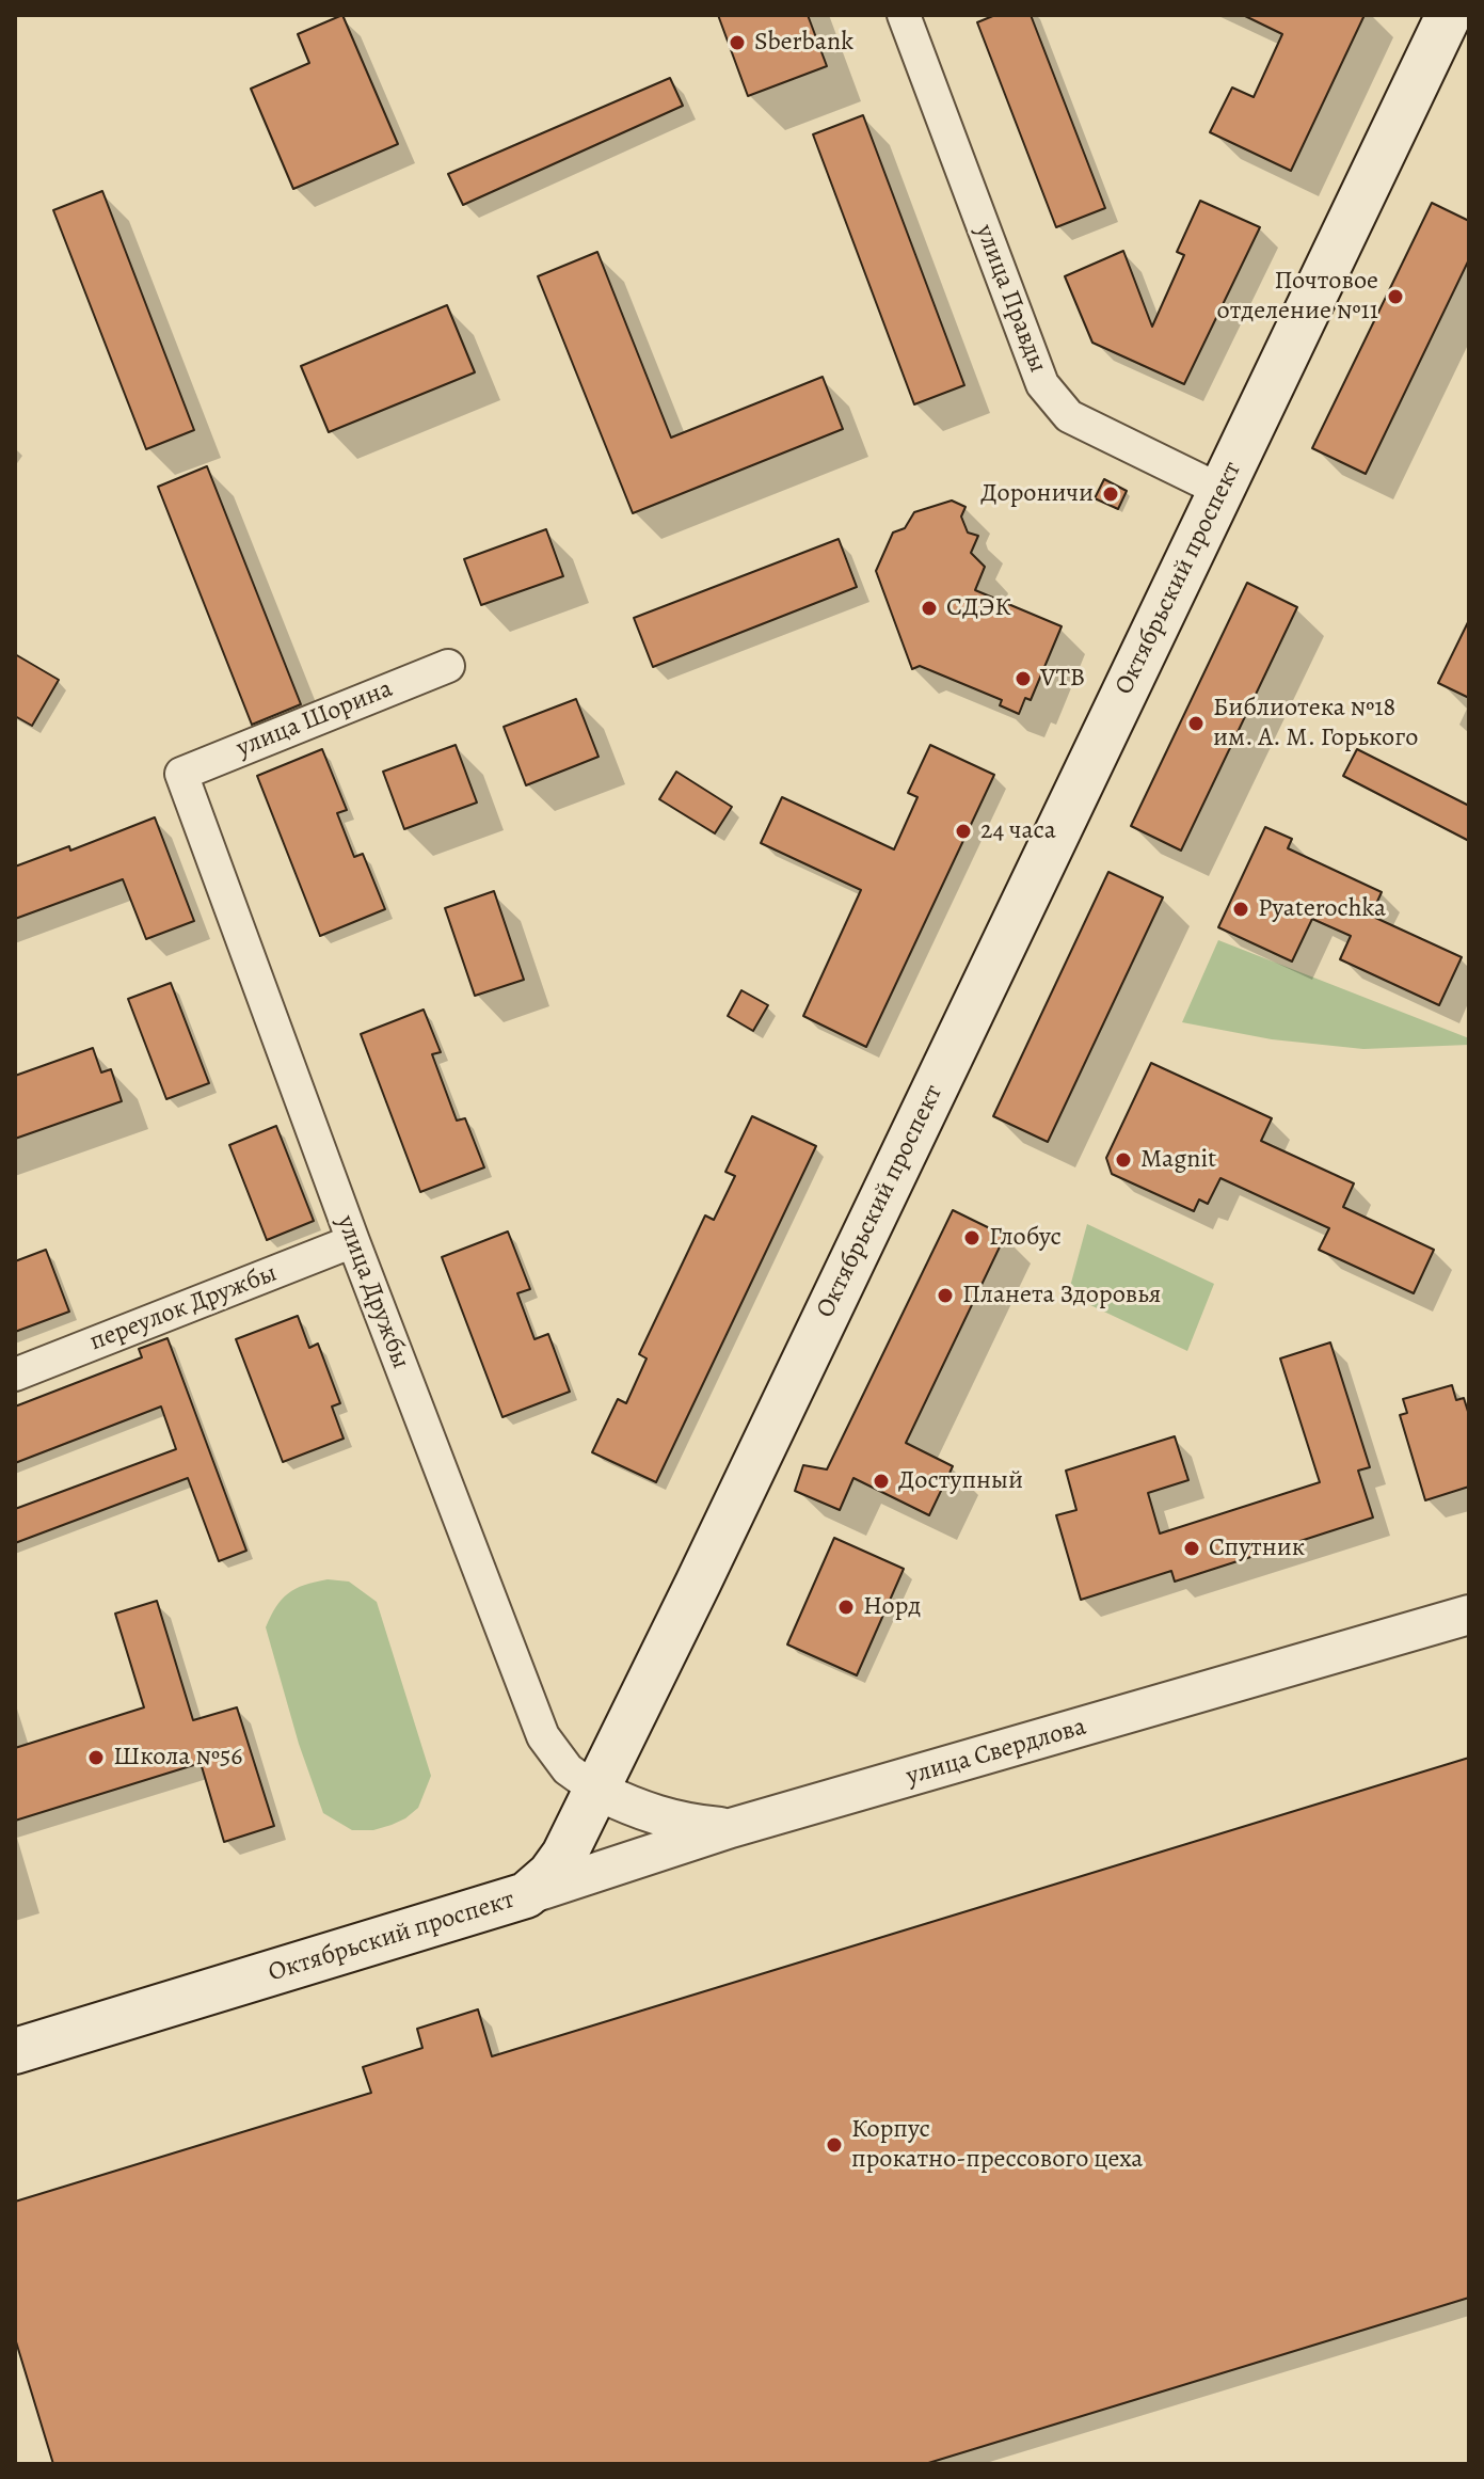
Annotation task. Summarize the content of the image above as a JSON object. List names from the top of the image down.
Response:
{
  "streets": {
    "main road": ["Октябрьский проспект"],
    "street": [
      "улица Правды",
      "улица Шорина",
      "улица Дружбы",
      "переулок Дружбы",
      "улица Свердлова"
    ]
  },
  "crossings": [
    ["улица Правды", "Октябрьский проспект"],
    ["Октябрьский проспект", "улица Дружбы"],
    ["Октябрьский проспект", "улица Свердлова"],
    ["улица Шорина", "улица Дружбы"],
    ["улица Дружбы", "переулок Дружбы"]
  ],
  "places": [
    "Sberbank",
    "Почтовое отделение №11",
    "Дороничи",
    "СДЭК",
    "VTB",
    "Библиотека №18 им. А. М. Горького",
    "24 часа",
    "Pyaterochka",
    "Magnit",
    "Глобус",
    "Планета Здоровья",
    "Доступный",
    "Спутник",
    "Норд",
    "Школа №56",
    "Корпус прокатно-прессового цеха"
  ]
}
